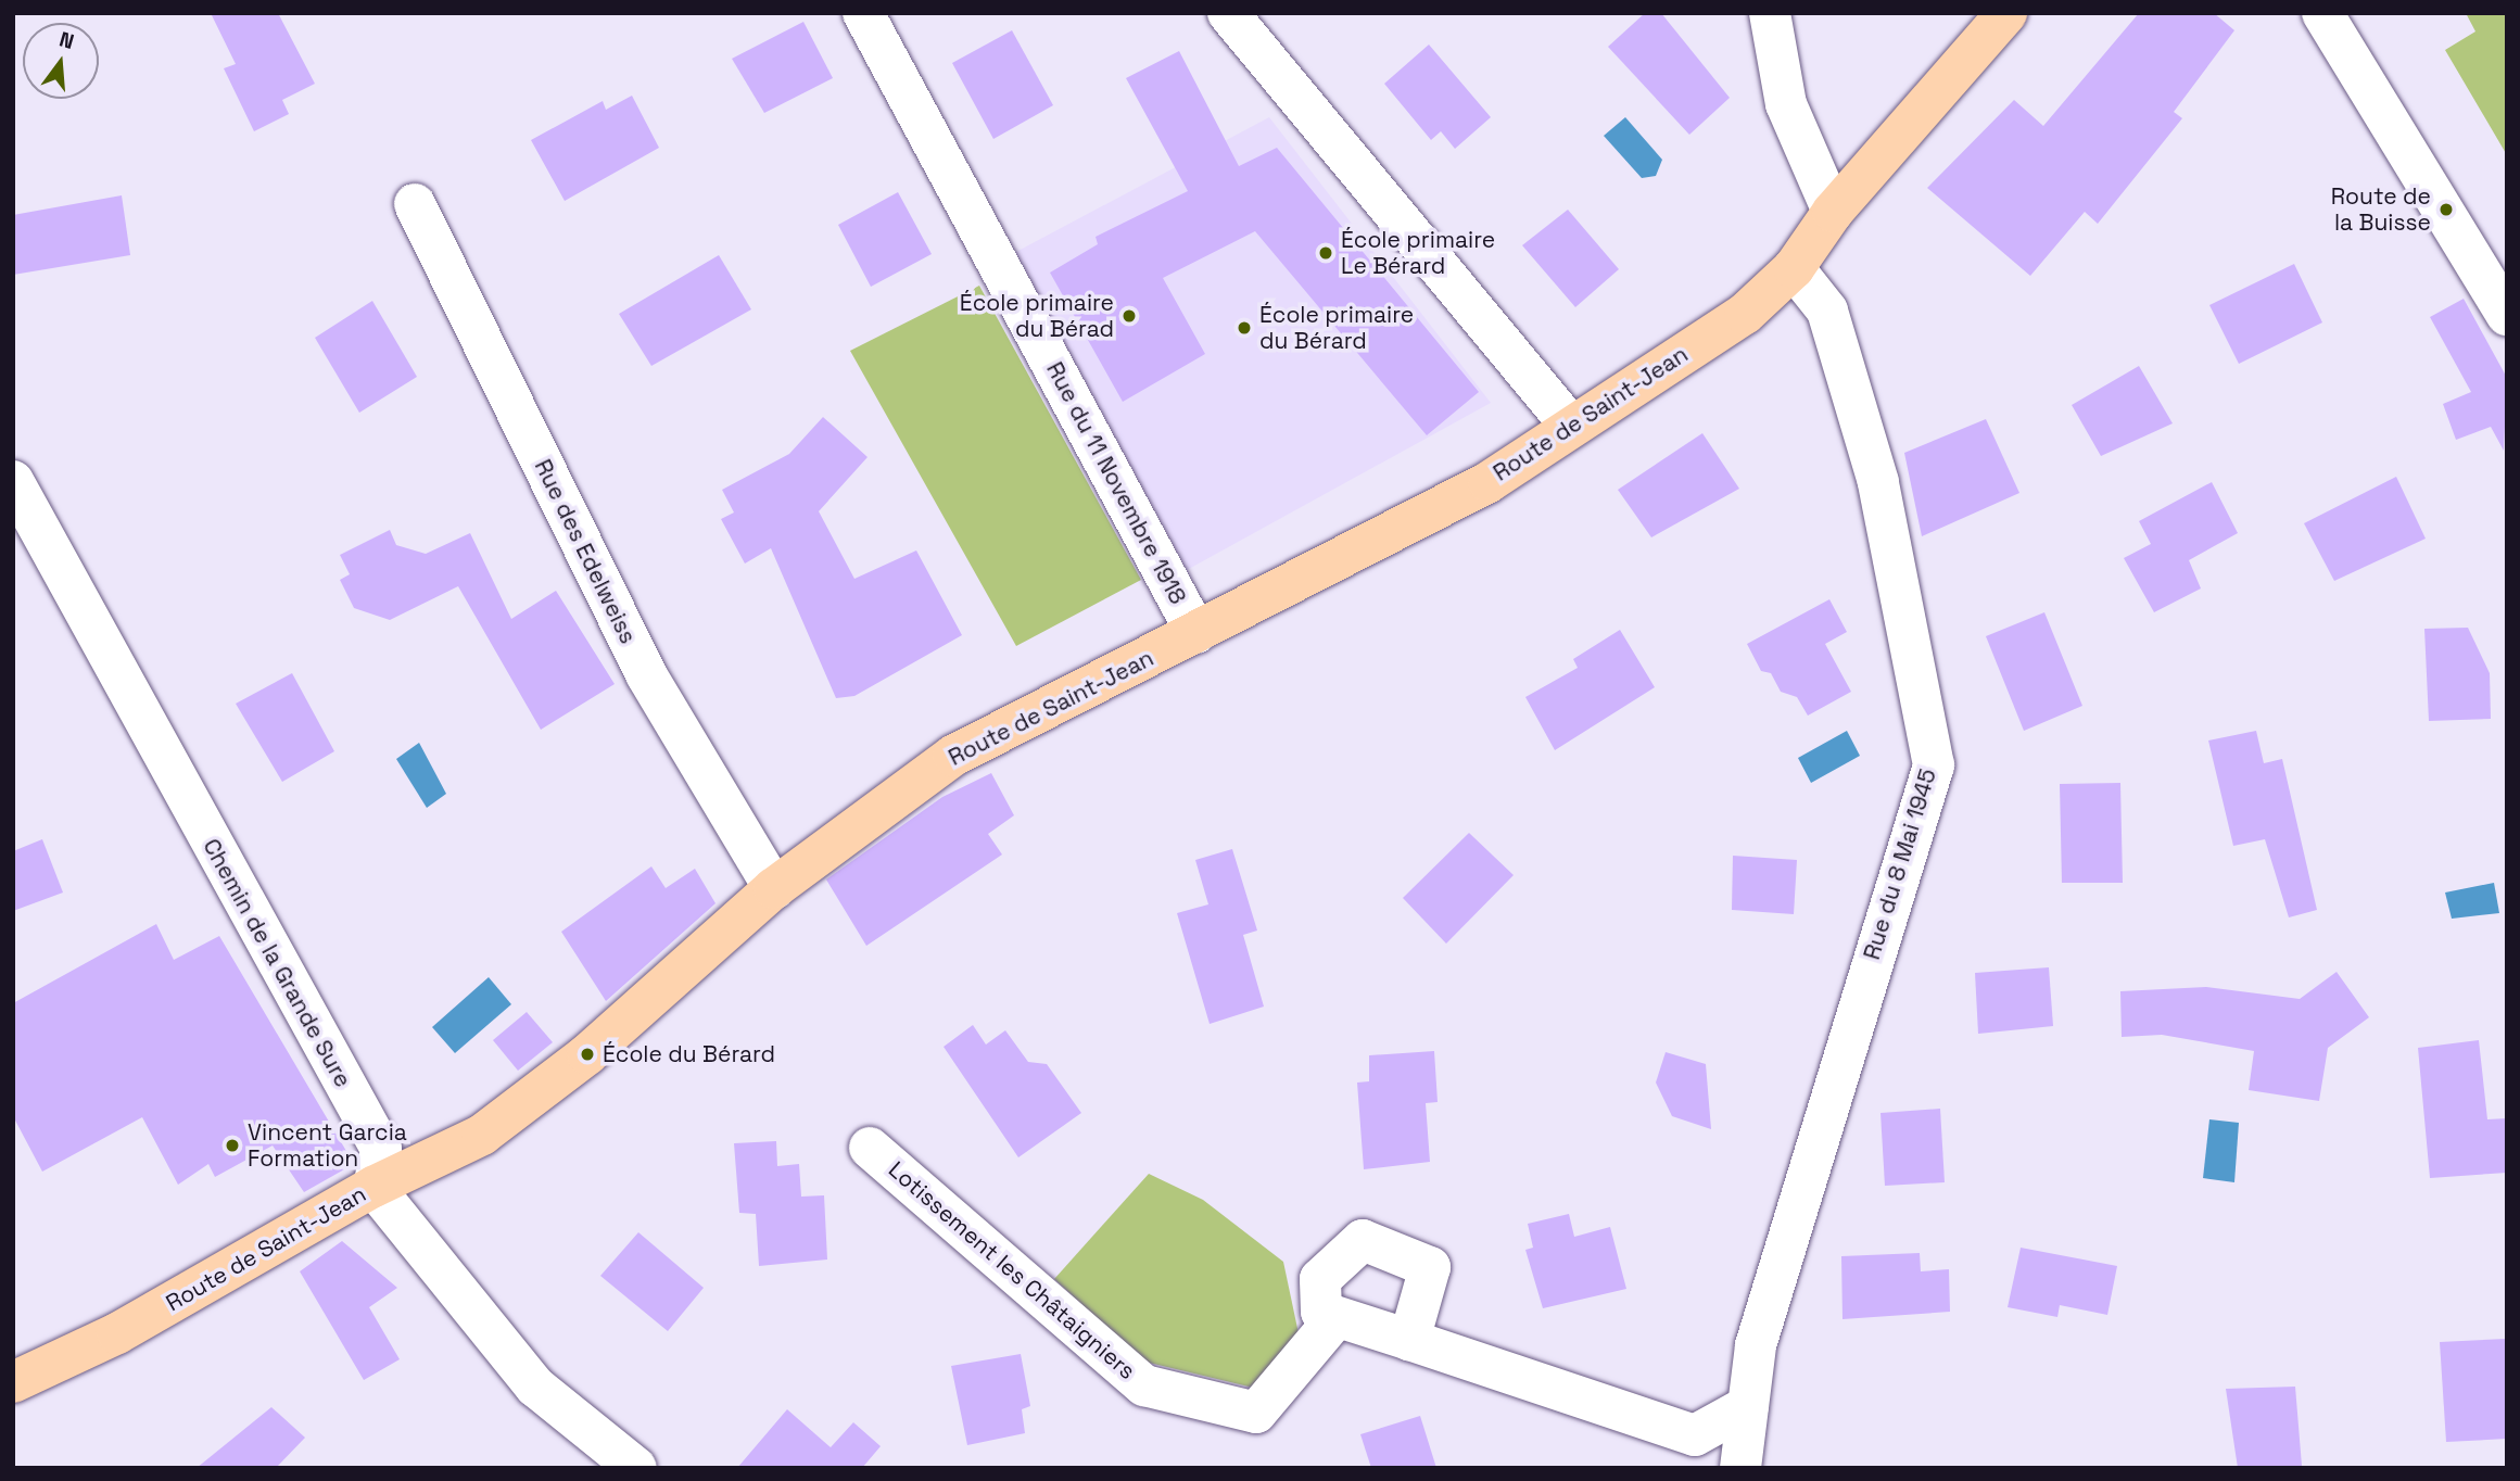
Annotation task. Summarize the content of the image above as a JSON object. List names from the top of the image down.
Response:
{
  "streets": {
    "main road": ["Route de Saint-Jean"],
    "street": [
      "Rue du 11 Novembre 1918",
      "Rue des Edelweiss",
      "Rue du 8 Mai 1945",
      "Chemin de la Grande Sure",
      "Lotissement les Châtaigniers"
    ]
  },
  "crossings": [
    ["Route de Saint-Jean", "Rue du 11 Novembre 1918"],
    ["Route de Saint-Jean", "Rue des Edelweiss"],
    ["Route de Saint-Jean", "Rue du 8 Mai 1945"],
    ["Route de Saint-Jean", "Chemin de la Grande Sure"]
  ],
  "places": [
    "Route de la Buisse",
    "École primaire Le Bérard",
    "École primaire du Bérad",
    "École primaire du Bérard",
    "École du Bérard",
    "Vincent Garcia Formation"
  ],
  "north": "top"
}
